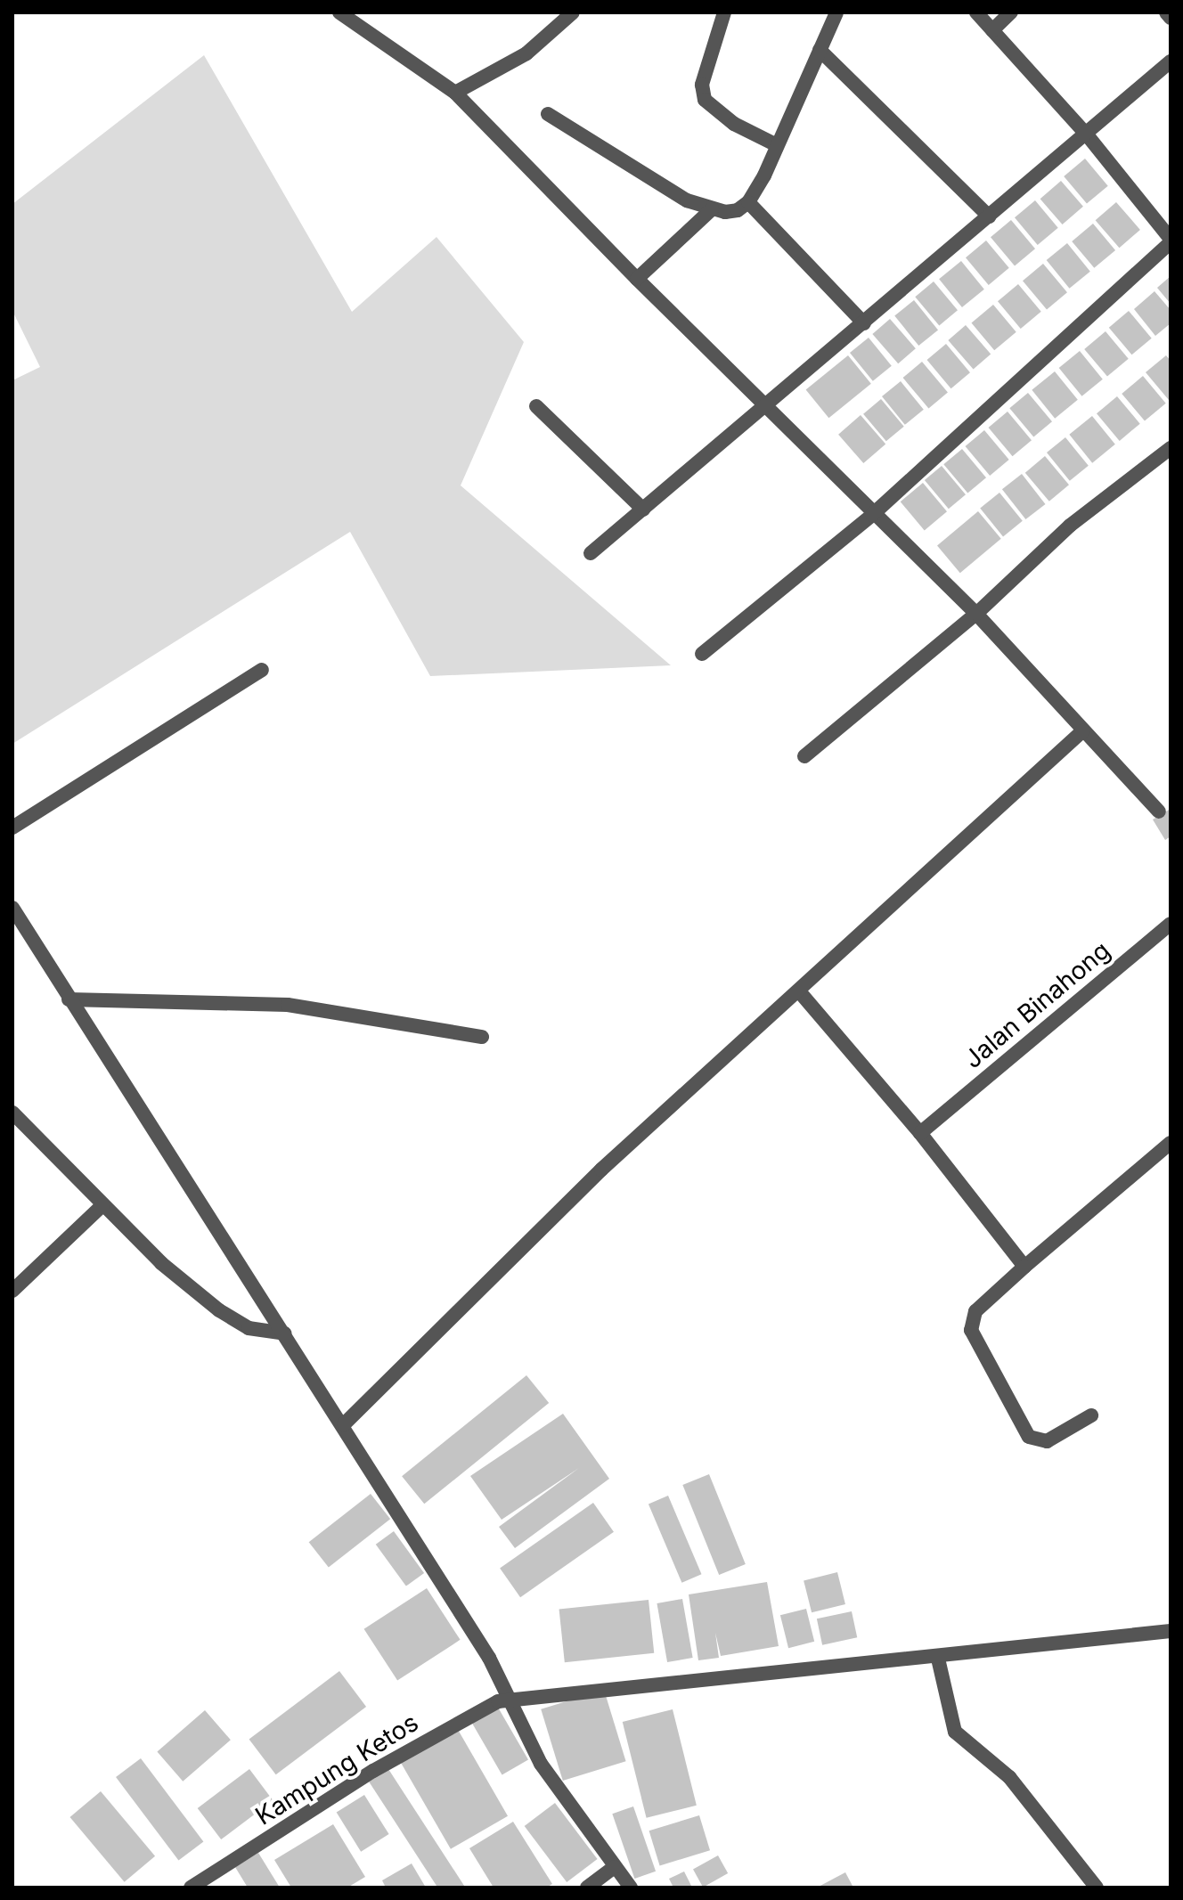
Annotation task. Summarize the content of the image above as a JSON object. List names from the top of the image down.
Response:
{
  "streets": {
    "street": ["Jalan Binahong", "Kampung Ketos"]
  }
}
